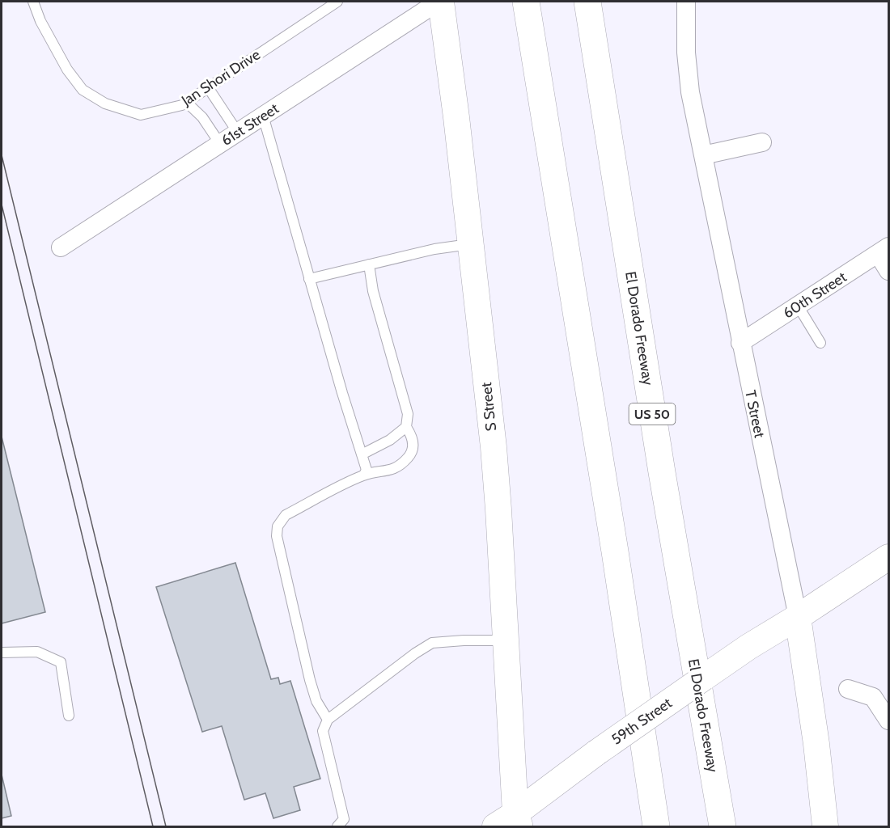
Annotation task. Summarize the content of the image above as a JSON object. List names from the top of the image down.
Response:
{
  "streets": {
    "highway": ["El Dorado Freeway", "US 50"],
    "street": [
      "61st Street",
      "60th Street",
      "S Street",
      "T Street",
      "59th Street"
    ],
    "lane": ["Jan Shori Drive"]
  },
  "crossings": [
    ["61st Street", "S Street"],
    ["60th Street", "T Street"],
    ["S Street", "59th Street"],
    ["T Street", "59th Street"]
  ]
}
